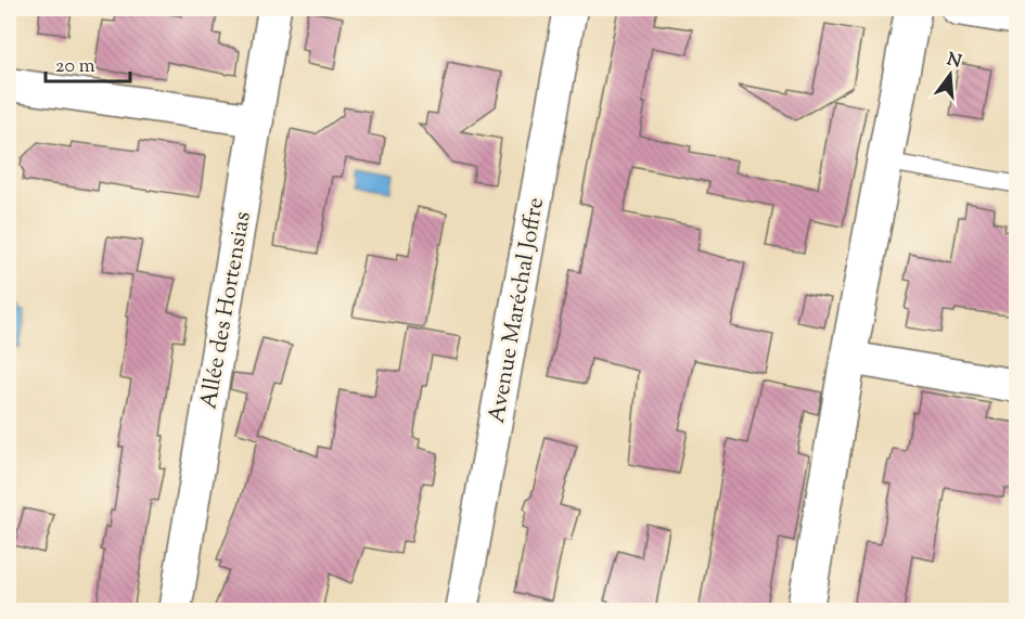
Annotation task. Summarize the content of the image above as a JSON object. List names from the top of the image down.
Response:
{
  "streets": {
    "street": ["Allée des Hortensias", "Avenue Maréchal Joffre"]
  },
  "scale_bar": "20 m",
  "north": "top"
}
